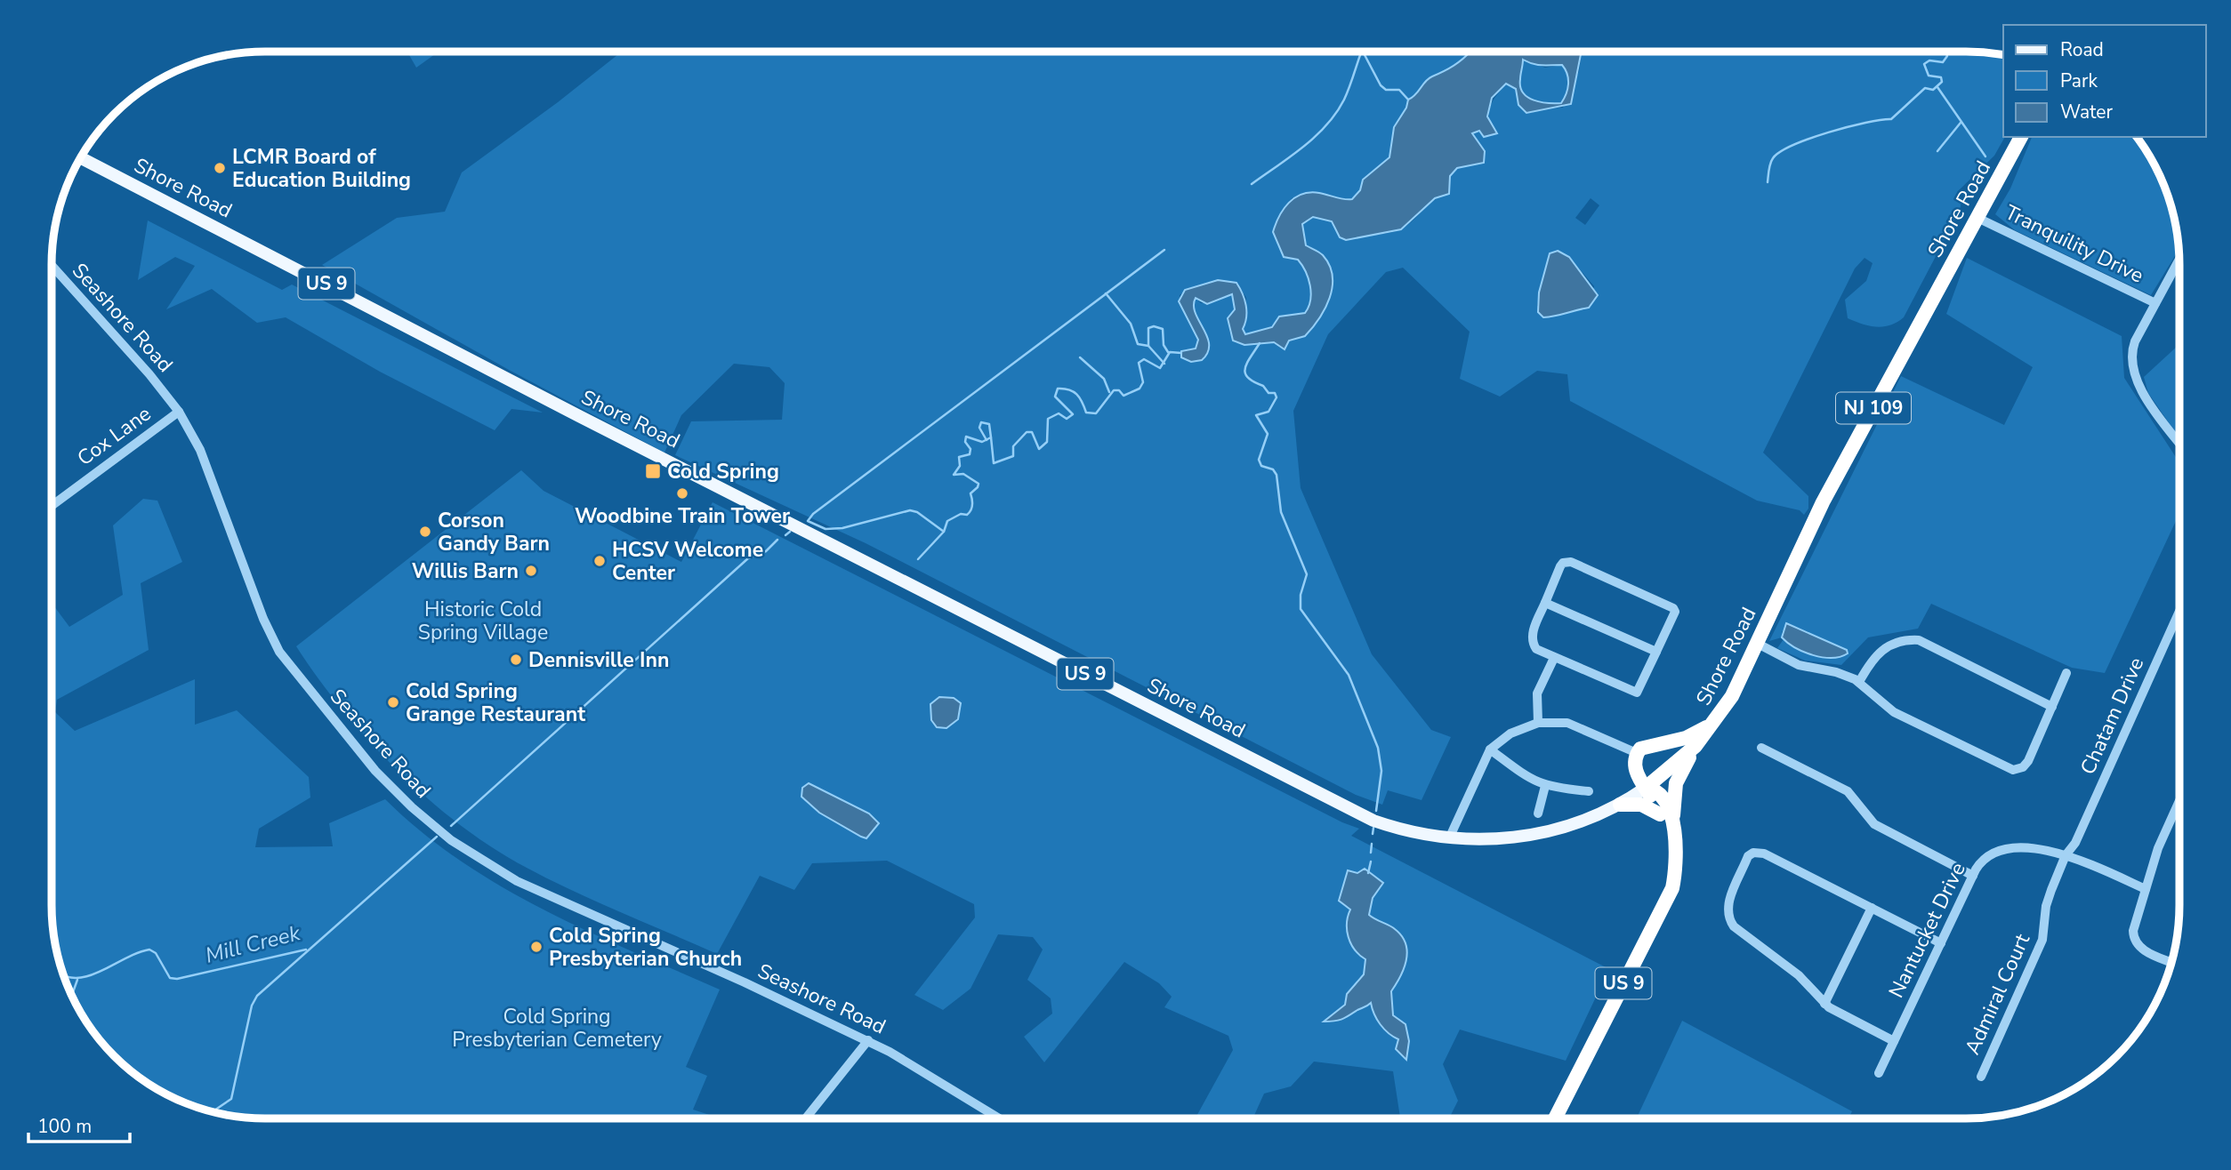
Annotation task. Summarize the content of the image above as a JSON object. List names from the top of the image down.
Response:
{
  "streets": {
    "highway": ["Shore Road", "US 9", "NJ 109"],
    "street": [
      "Tranquility Drive",
      "Seashore Road",
      "Cox Lane",
      "Chatam Drive",
      "Nantucket Drive",
      "Admiral Court"
    ]
  },
  "crossings": [
    ["Shore Road", "Tranquility Drive"],
    ["Shore Road", "US 9"],
    ["Seashore Road", "Cox Lane"],
    ["Chatam Drive", "Nantucket Drive"],
    ["Chatam Drive", "Admiral Court"],
    ["Nantucket Drive", "Admiral Court"]
  ],
  "water": ["Mill Creek"],
  "parks": ["Historic Cold Spring Village", "Cold Spring Presbyterian Cemetery"],
  "places": {
    "other": [
      "LCMR Board of Education Building",
      "Woodbine Train Tower",
      "Corson Gandy Barn",
      "HCSV Welcome Center",
      "Willis Barn",
      "Dennisville Inn",
      "Cold Spring Grange Restaurant",
      "Cold Spring Presbyterian Church"
    ],
    "transit": ["Cold Spring"]
  },
  "legend": ["Road", "Park", "Water"],
  "scale_bar": "100 m"
}
